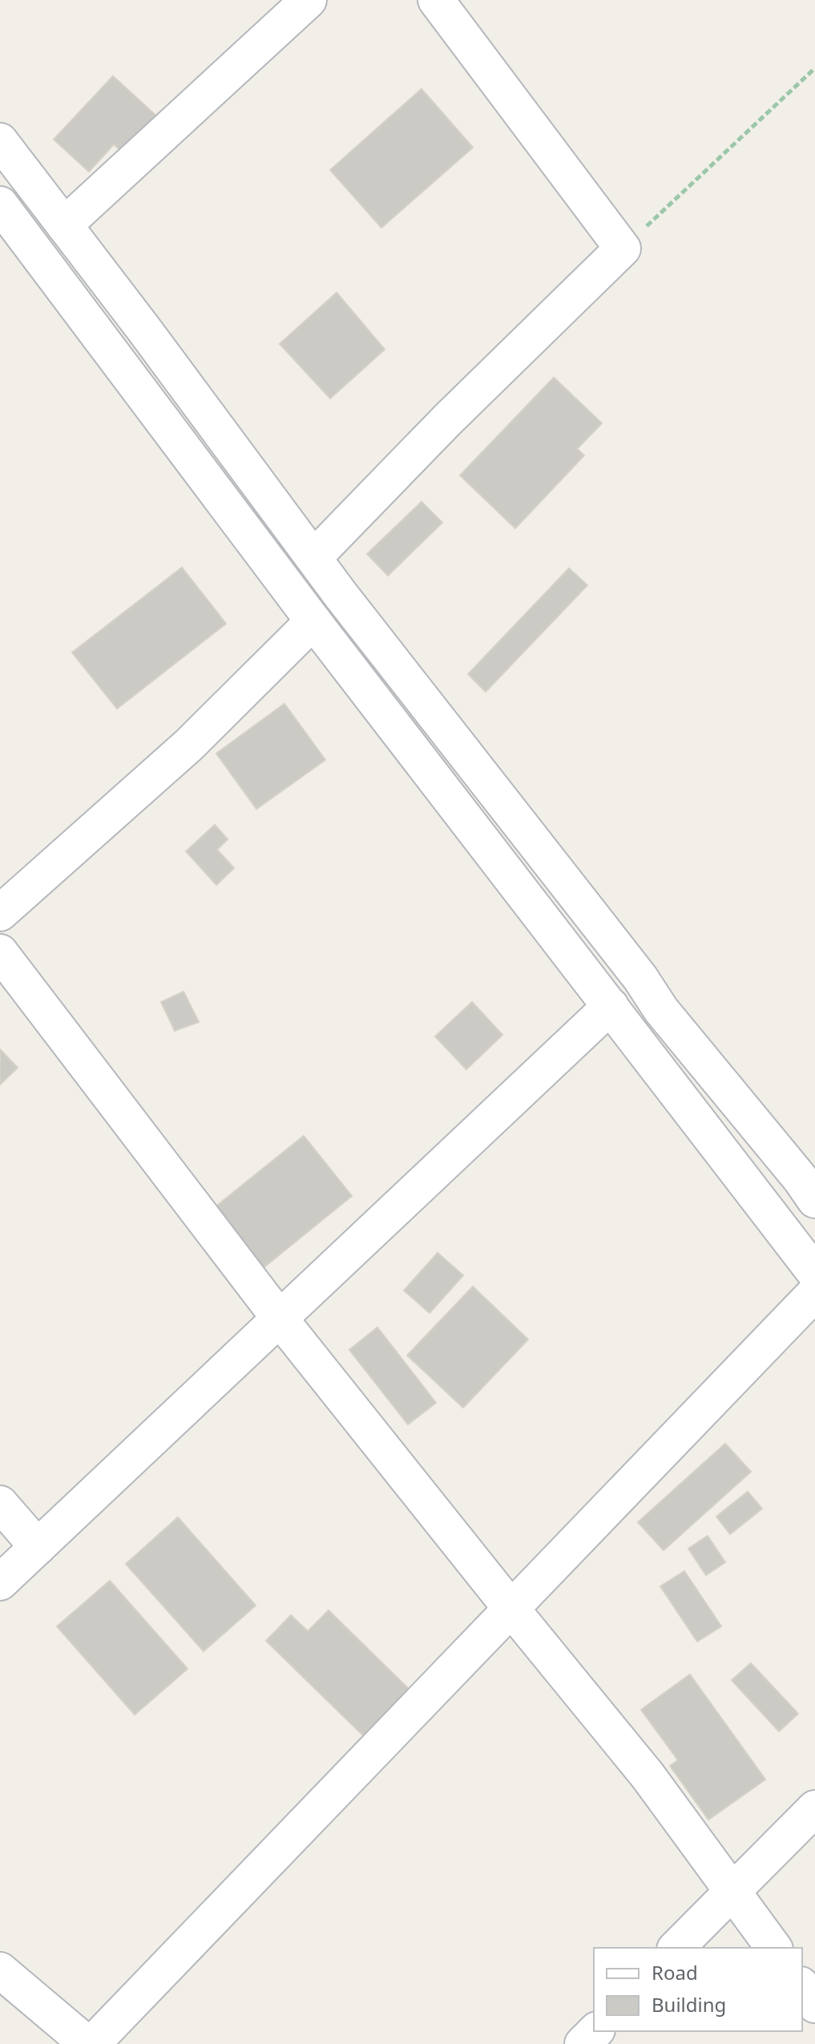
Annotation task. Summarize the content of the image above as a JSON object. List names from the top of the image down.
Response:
{
  "legend": ["Road", "Building"]
}
